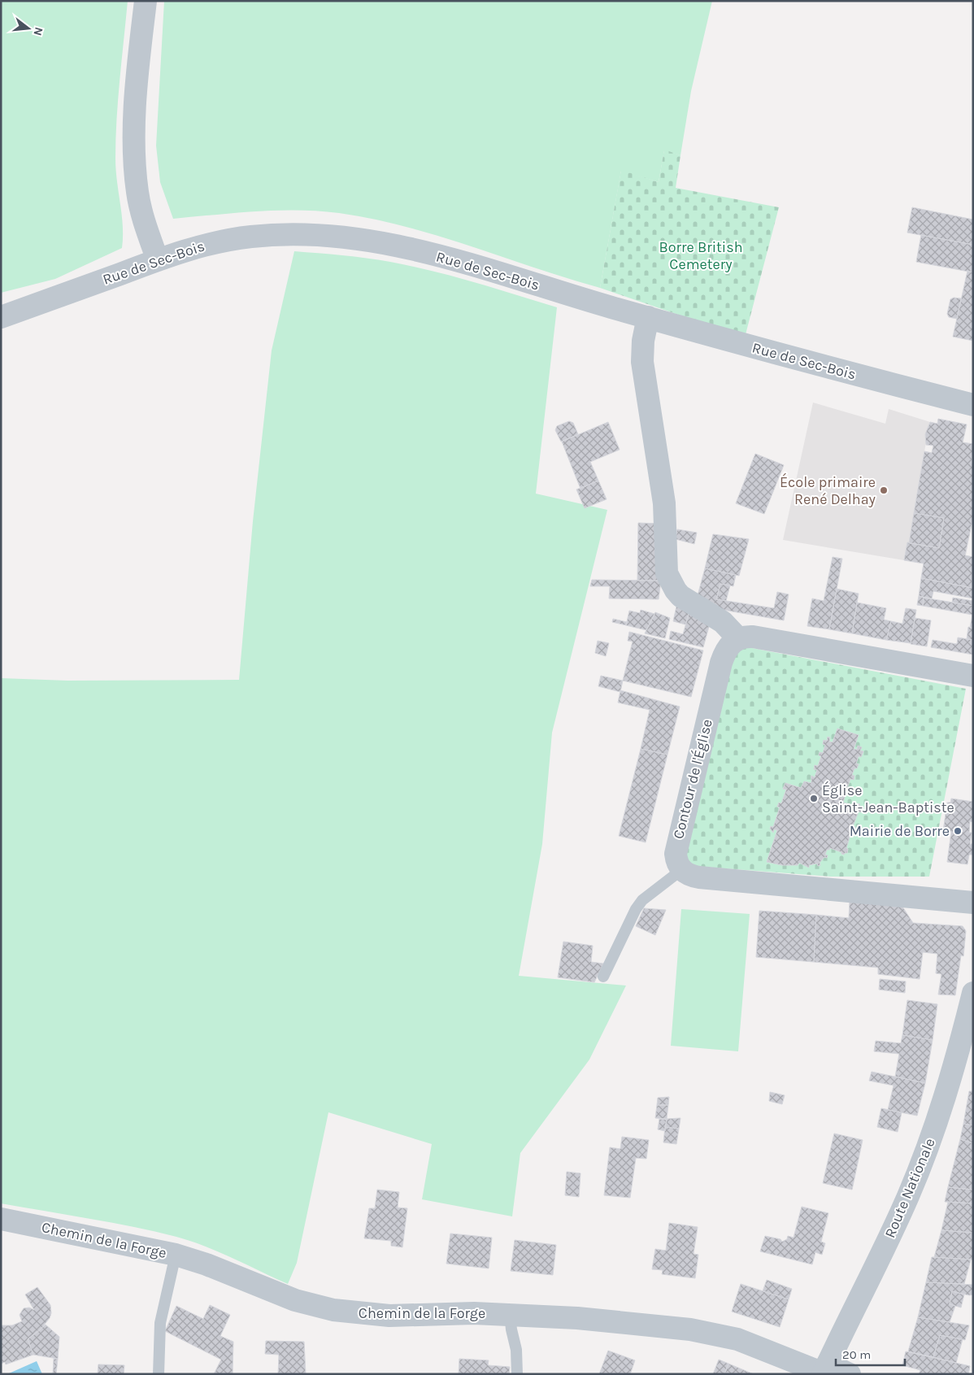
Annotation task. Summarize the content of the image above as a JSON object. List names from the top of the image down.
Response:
{
  "streets": {
    "street": [
      "Rue de Sec-Bois",
      "Contour de l'Église",
      "Route Nationale",
      "Chemin de la Forge"
    ]
  },
  "crossings": [
    ["Route Nationale", "Chemin de la Forge"]
  ],
  "parks": ["Borre British Cemetery"],
  "places": ["École primaire René Delhay", "Église Saint-Jean-Baptiste", "Mairie de Borre"],
  "scale_bar": "20 m",
  "north": "right"
}
